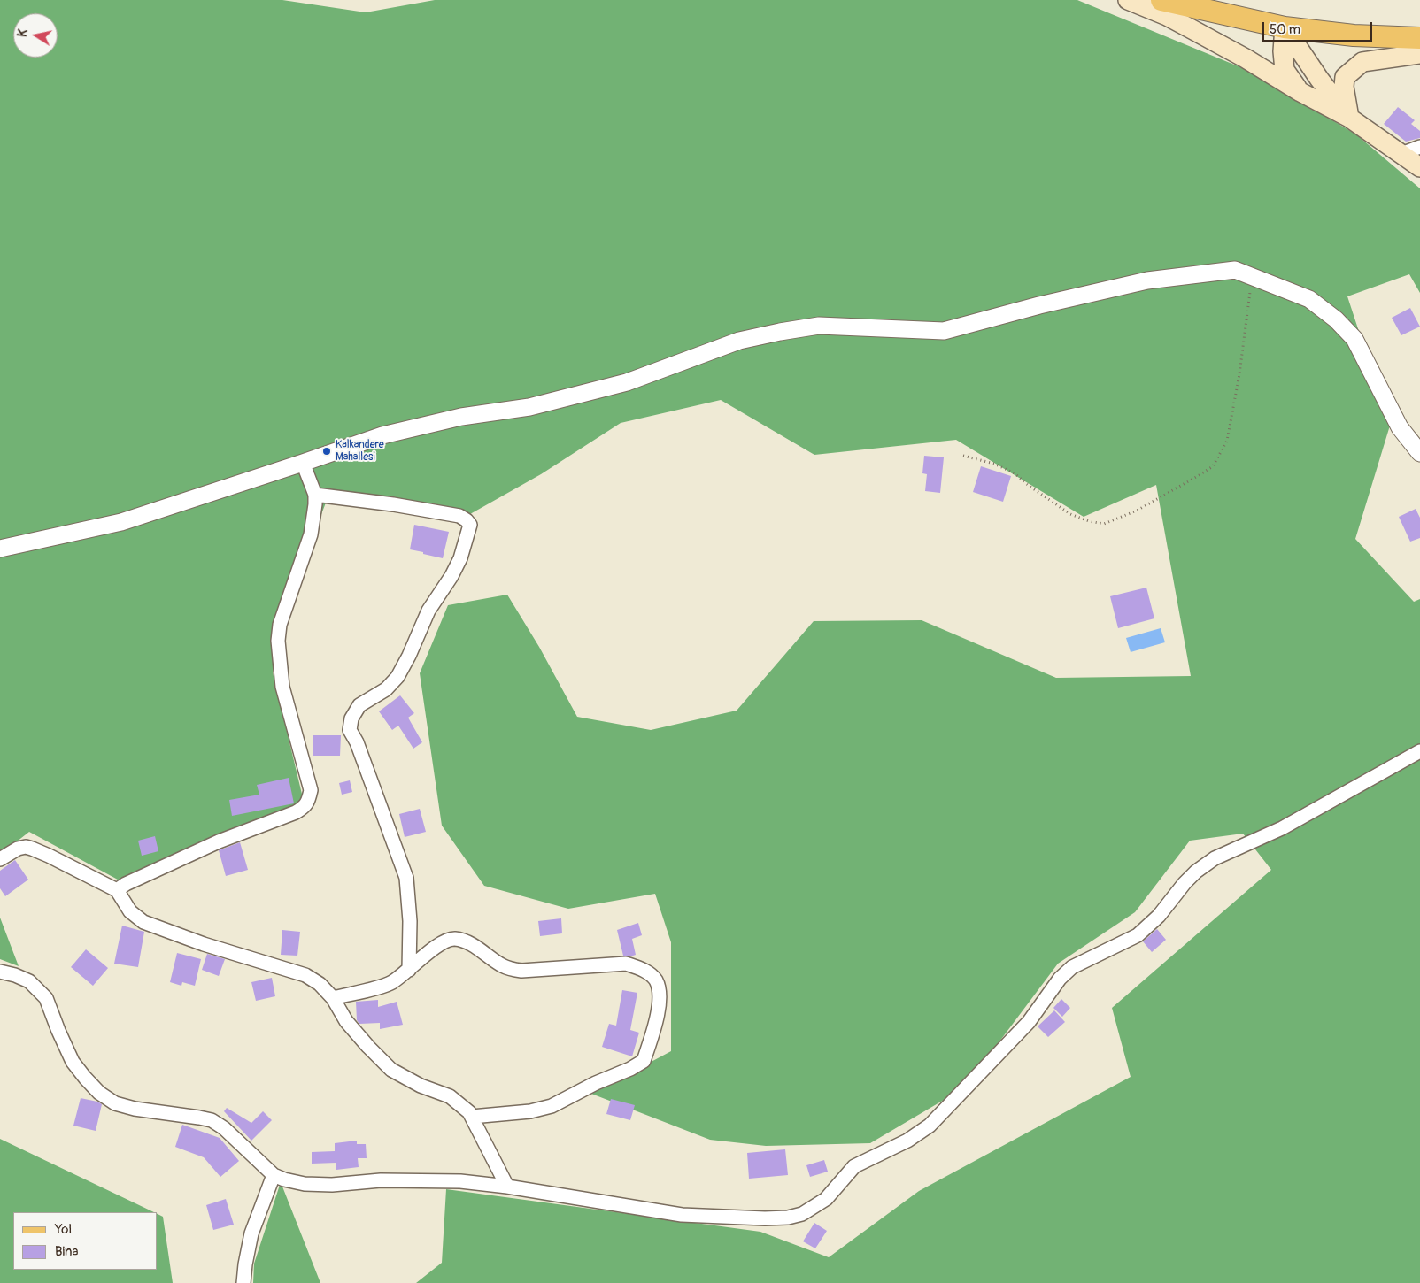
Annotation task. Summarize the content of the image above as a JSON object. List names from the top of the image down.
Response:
{
  "places": ["Kalkandere Mahallesi"],
  "legend": ["Yol", "Bina"],
  "scale_bar": "50 m",
  "north": "left"
}
